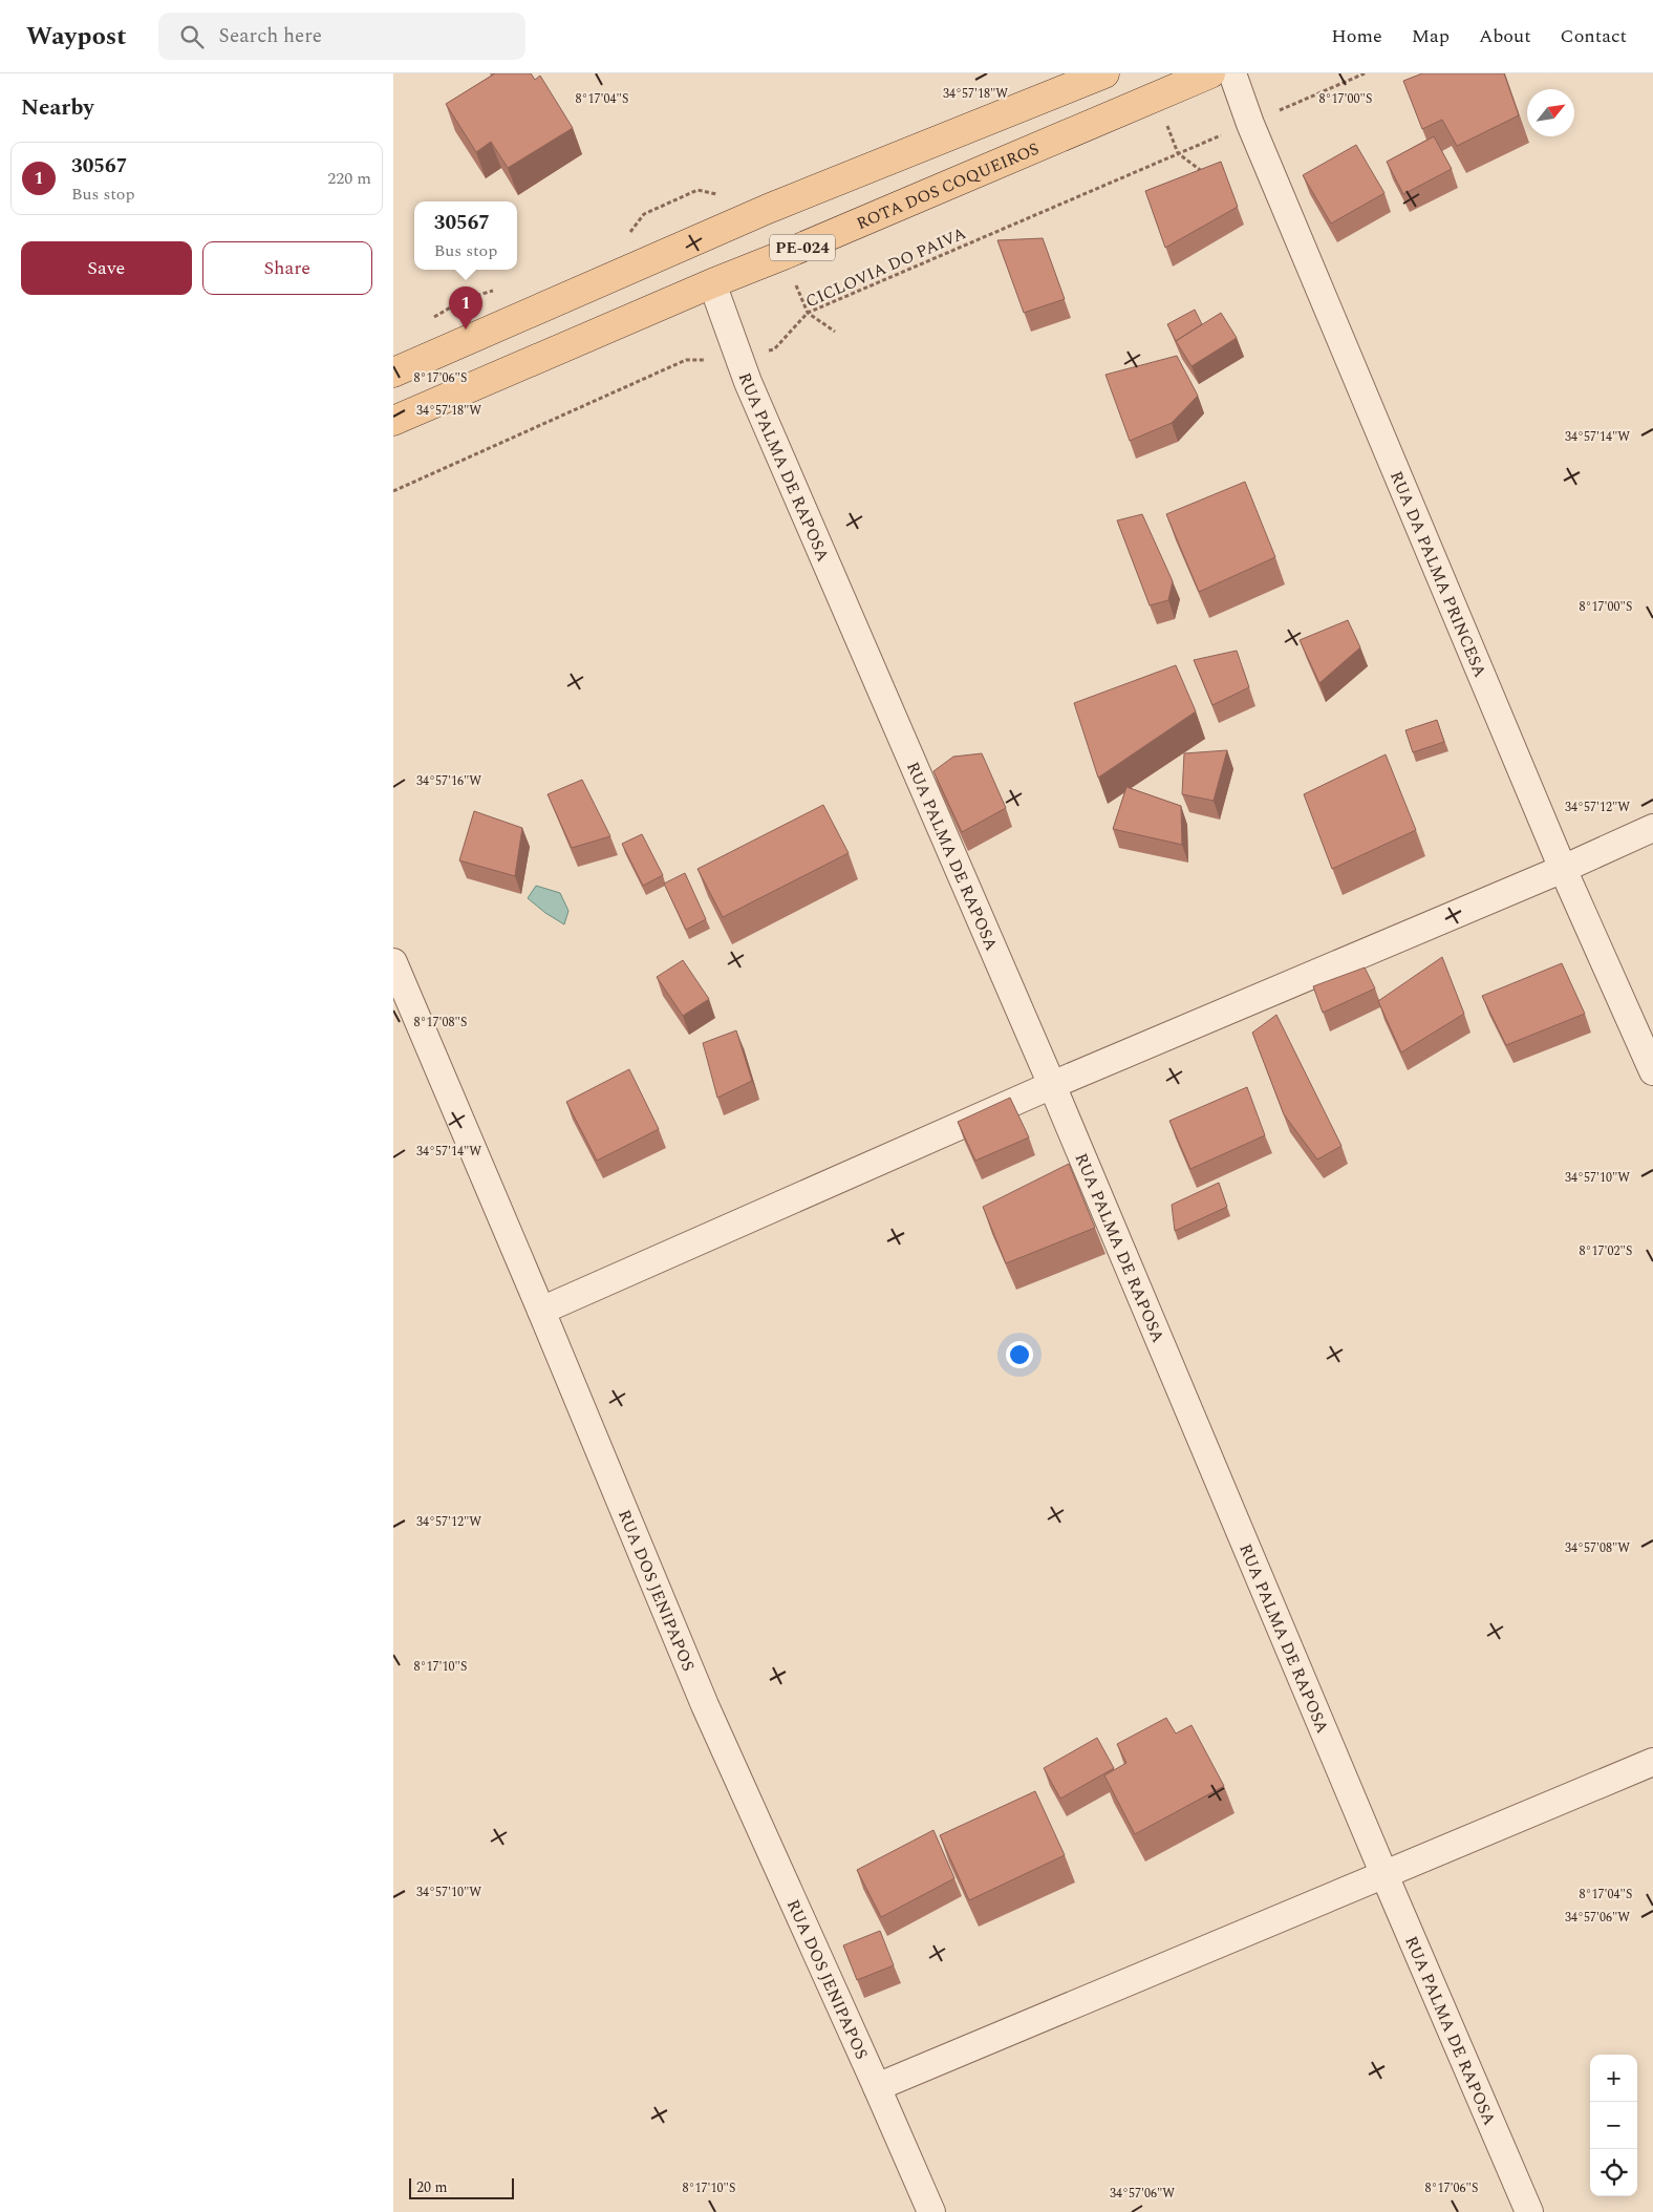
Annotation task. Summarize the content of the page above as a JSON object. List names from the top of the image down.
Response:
{
  "streets": {
    "main road": ["ROTA DOS COQUEIROS", "PE-024"],
    "street": ["RUA PALMA DE RAPOSA", "RUA DA PALMA PRINCESA", "RUA DOS JENIPAPOS"],
    "path": ["CICLOVIA DO PAIVA"]
  },
  "crossings": [
    ["ROTA DOS COQUEIROS", "RUA PALMA DE RAPOSA"],
    ["CICLOVIA DO PAIVA", "RUA PALMA DE RAPOSA"],
    ["CICLOVIA DO PAIVA", "RUA DA PALMA PRINCESA"]
  ],
  "scale_bar": "20 m",
  "north": "top right",
  "page": {
    "header": "Waypost",
    "search": "Search here",
    "nav": [
      "Home",
      "Map",
      "About",
      "Contact"
    ],
    "heading": "Nearby",
    "list": [
      {
        "mark": "1",
        "name": "30567",
        "note": "Bus stop",
        "value": "220 m"
      }
    ],
    "popup": ["30567", "Bus stop"],
    "buttons": ["Save", "Share"],
    "pins": "1",
    "map_buttons": ["+", "−"],
    "scale": "20 m"
  },
  "coordinates": [
    "34°57'18\"W",
    "8°17'04\"S",
    "8°17'00\"S",
    "8°17'06\"S",
    "34°57'14\"W",
    "34°57'16\"W",
    "34°57'12\"W",
    "8°17'08\"S",
    "34°57'10\"W",
    "8°17'02\"S",
    "34°57'08\"W",
    "8°17'10\"S",
    "34°57'06\"W"
  ]
}
